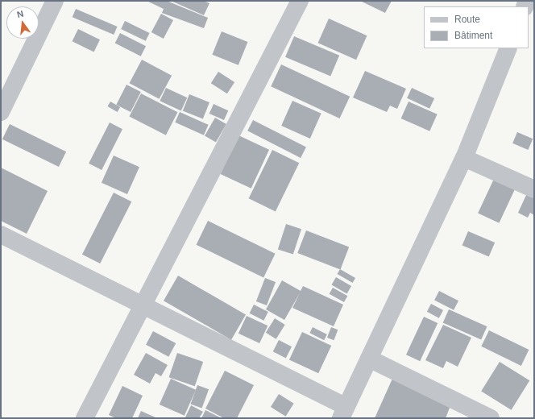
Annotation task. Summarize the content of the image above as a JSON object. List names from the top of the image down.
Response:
{
  "legend": ["Route", "Bâtiment"],
  "north": "top"
}
